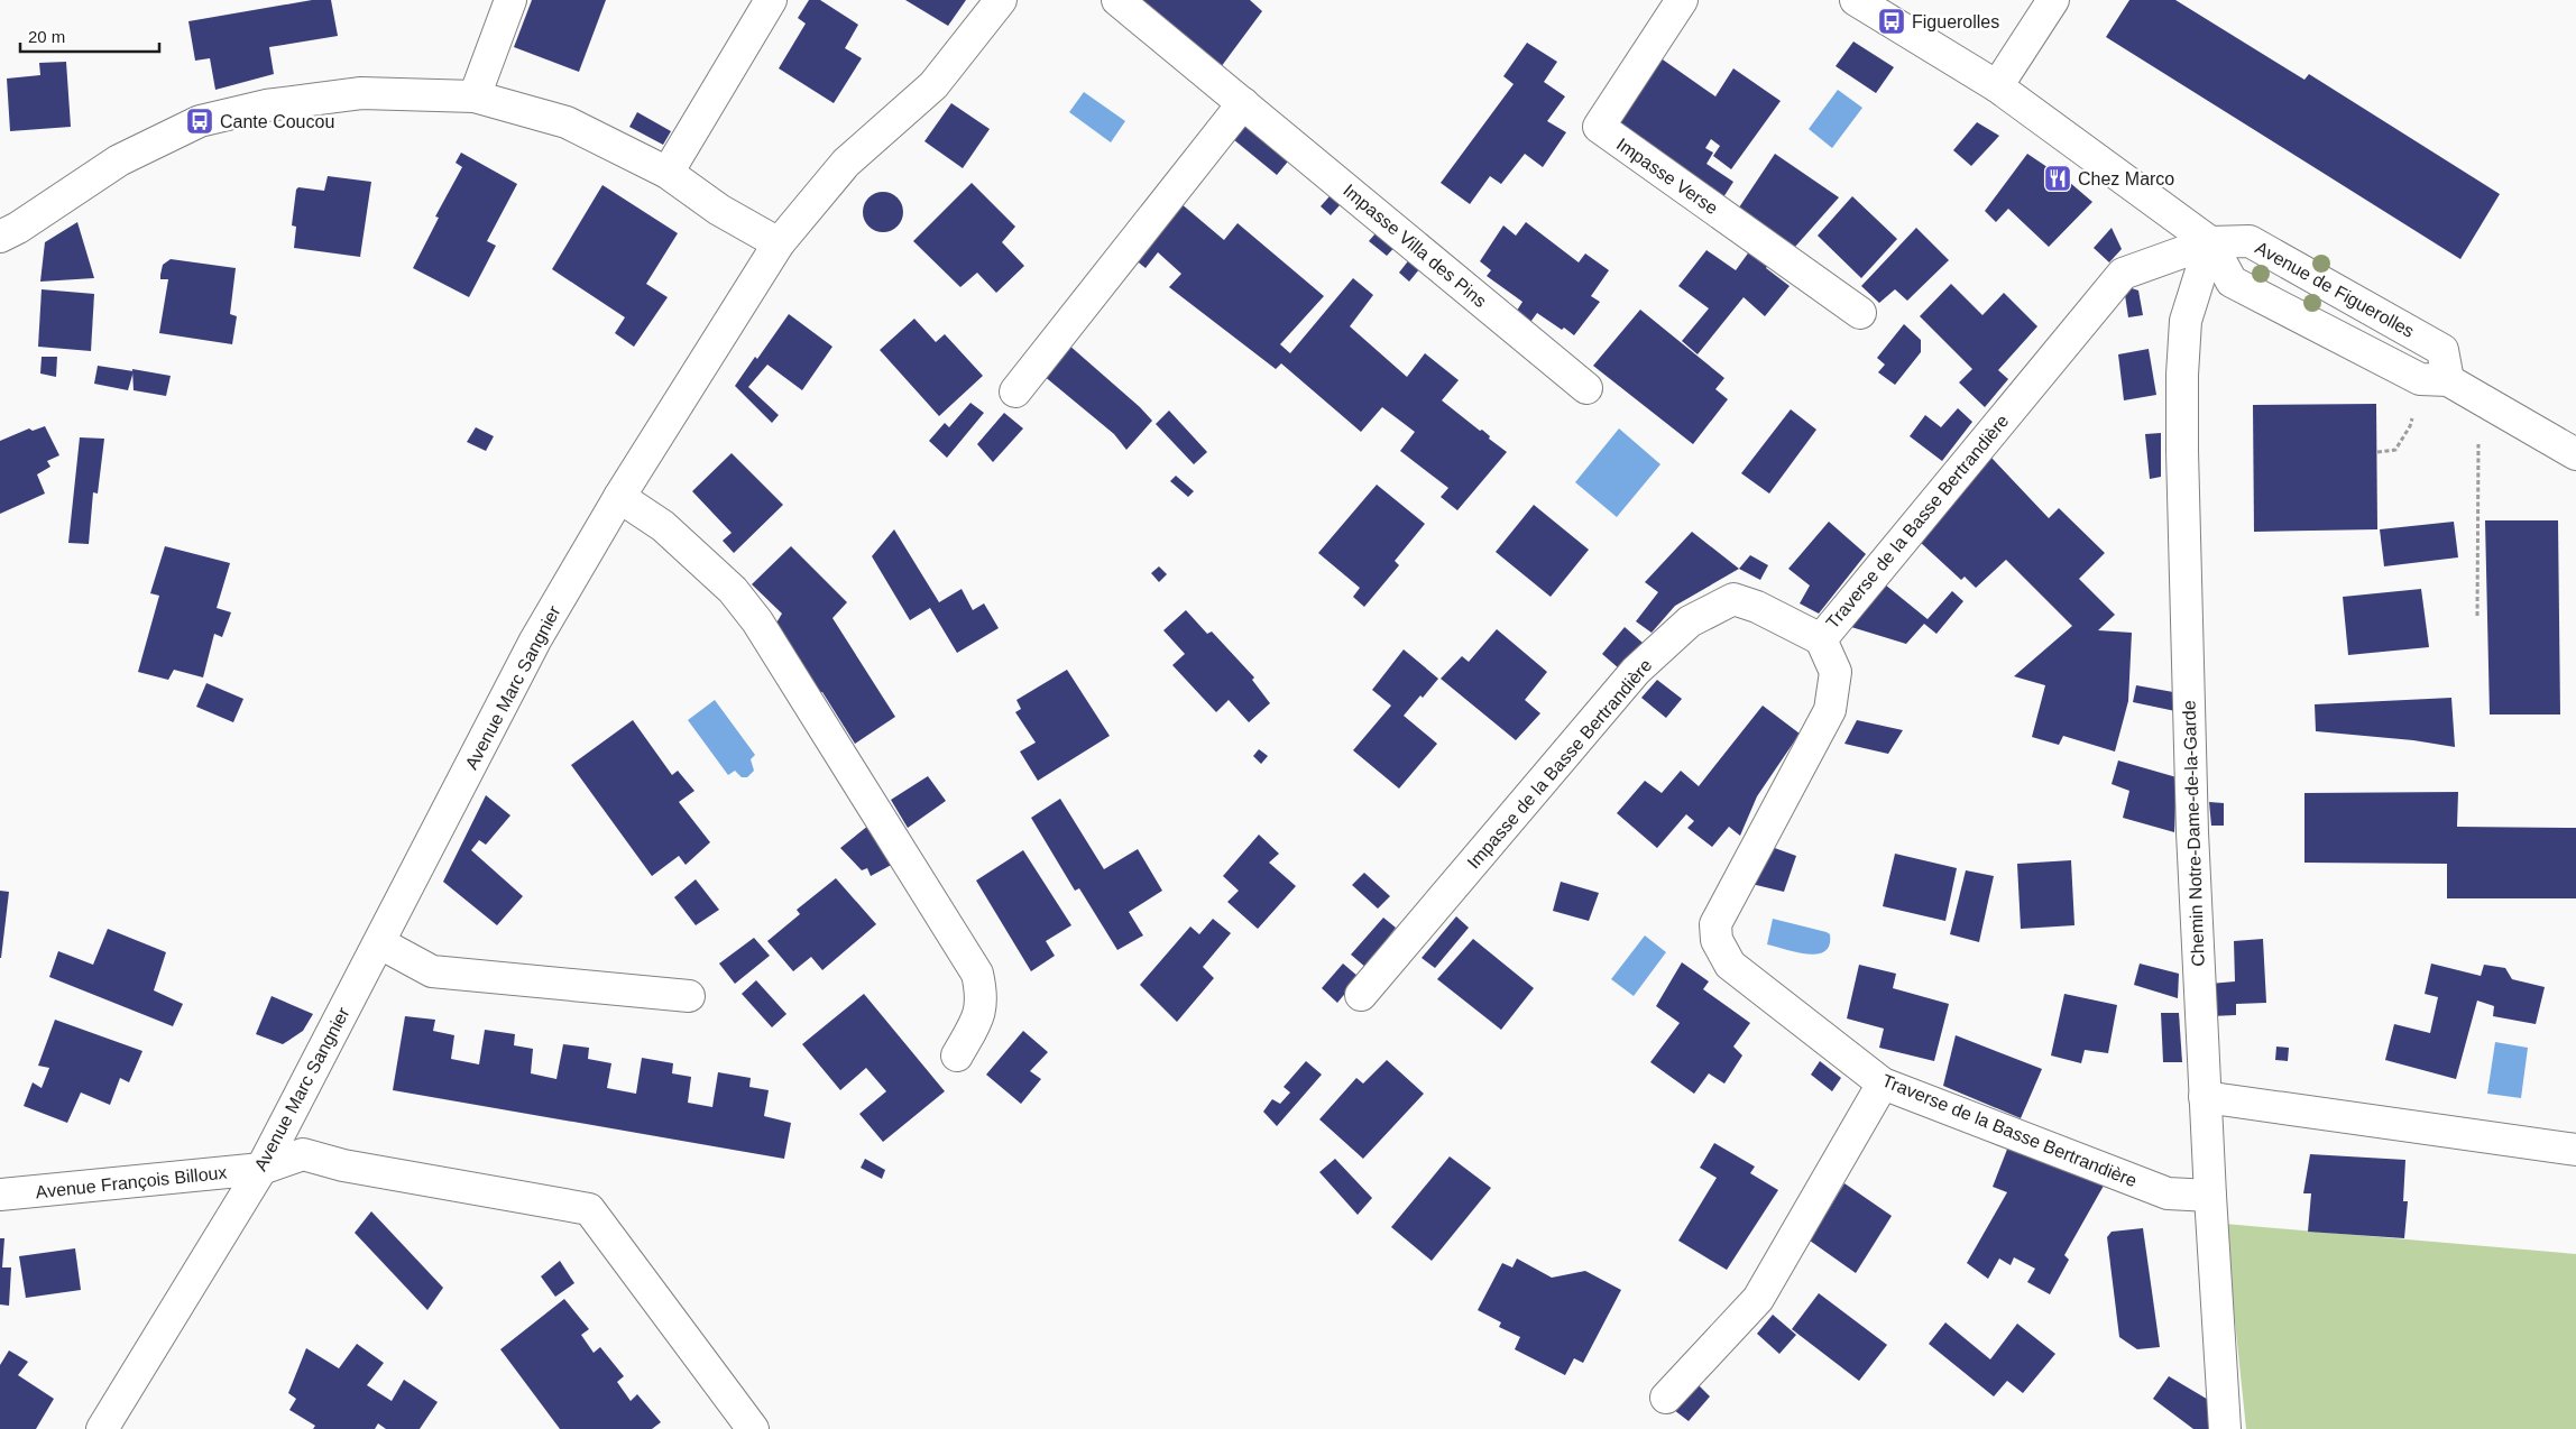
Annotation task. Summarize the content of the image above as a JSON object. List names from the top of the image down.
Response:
{
  "streets": {
    "street": [
      "Impasse Verse",
      "Impasse Villa des Pins",
      "Avenue de Figuerolles",
      "Traverse de la Basse Bertrandière",
      "Avenue Marc Sangnier",
      "Impasse de la Basse Bertrandière",
      "Chemin Notre-Dame-de-la-Garde",
      "Avenue François Billoux"
    ]
  },
  "crossings": [
    ["Avenue de Figuerolles", "Traverse de la Basse Bertrandière"],
    ["Avenue de Figuerolles", "Chemin Notre-Dame-de-la-Garde"],
    ["Traverse de la Basse Bertrandière", "Impasse de la Basse Bertrandière"],
    ["Traverse de la Basse Bertrandière", "Chemin Notre-Dame-de-la-Garde"],
    ["Avenue Marc Sangnier", "Avenue François Billoux"]
  ],
  "places": {
    "bus stop": ["Figuerolles", "Cante Coucou"],
    "restaurant": ["Chez Marco"]
  },
  "scale_bar": "20 m"
}
